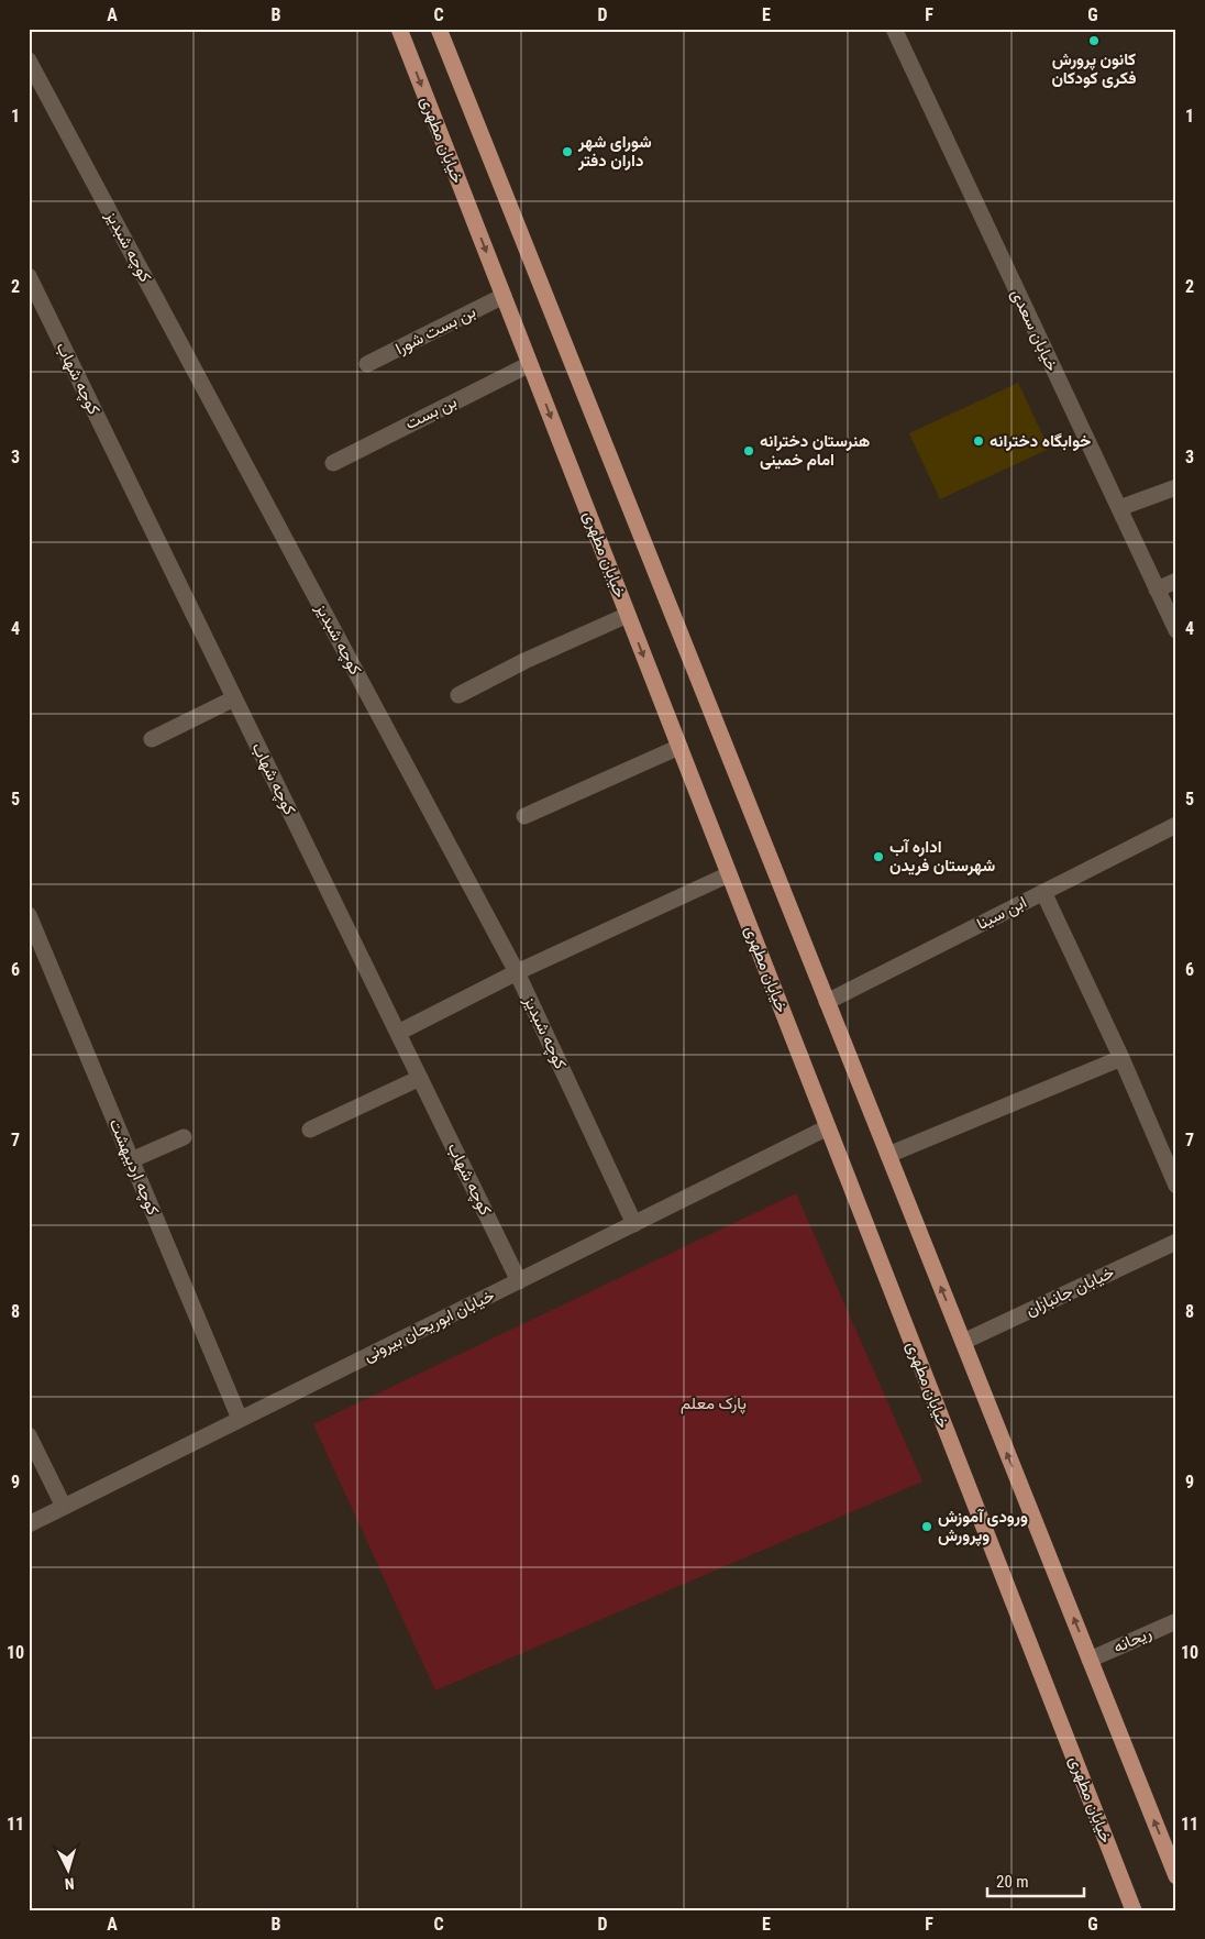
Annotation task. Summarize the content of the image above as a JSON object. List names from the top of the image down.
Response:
{
  "streets": {
    "main road": ["خیابان مطهری"],
    "street": [
      "کوچه شبدیز",
      "بن بست شورا",
      "خیابان سعدی",
      "کوچه شهاب",
      "بن بست",
      "ابن سینا",
      "کوچه اردیبهشت",
      "خیابان جانبازان",
      "خیابان ابوریحان بیرونی",
      "ریحانه"
    ]
  },
  "crossings": [
    ["خیابان مطهری", "بن بست شورا"],
    ["خیابان مطهری", "بن بست"],
    ["خیابان مطهری", "خیابان ابوریحان بیرونی"],
    ["کوچه شبدیز", "خیابان ابوریحان بیرونی"],
    ["کوچه شهاب", "خیابان ابوریحان بیرونی"],
    ["کوچه اردیبهشت", "خیابان ابوریحان بیرونی"]
  ],
  "parks": ["پارک معلم"],
  "places": [
    "کانون پرورش فکری کودکان",
    "شورای شهر داران دفتر",
    "خوابگاه دخترانه",
    "هنرستان دخترانه امام خمینی",
    "اداره آب شهرستان فریدن",
    "ورودی آموزش وپرورش"
  ],
  "scale_bar": "20 m",
  "north": "bottom",
  "grid": {
    "columns": [
      "A",
      "B",
      "C",
      "D",
      "E",
      "F",
      "G"
    ],
    "rows": [
      "1",
      "2",
      "3",
      "4",
      "5",
      "6",
      "7",
      "8",
      "9",
      "10",
      "11"
    ]
  }
}
